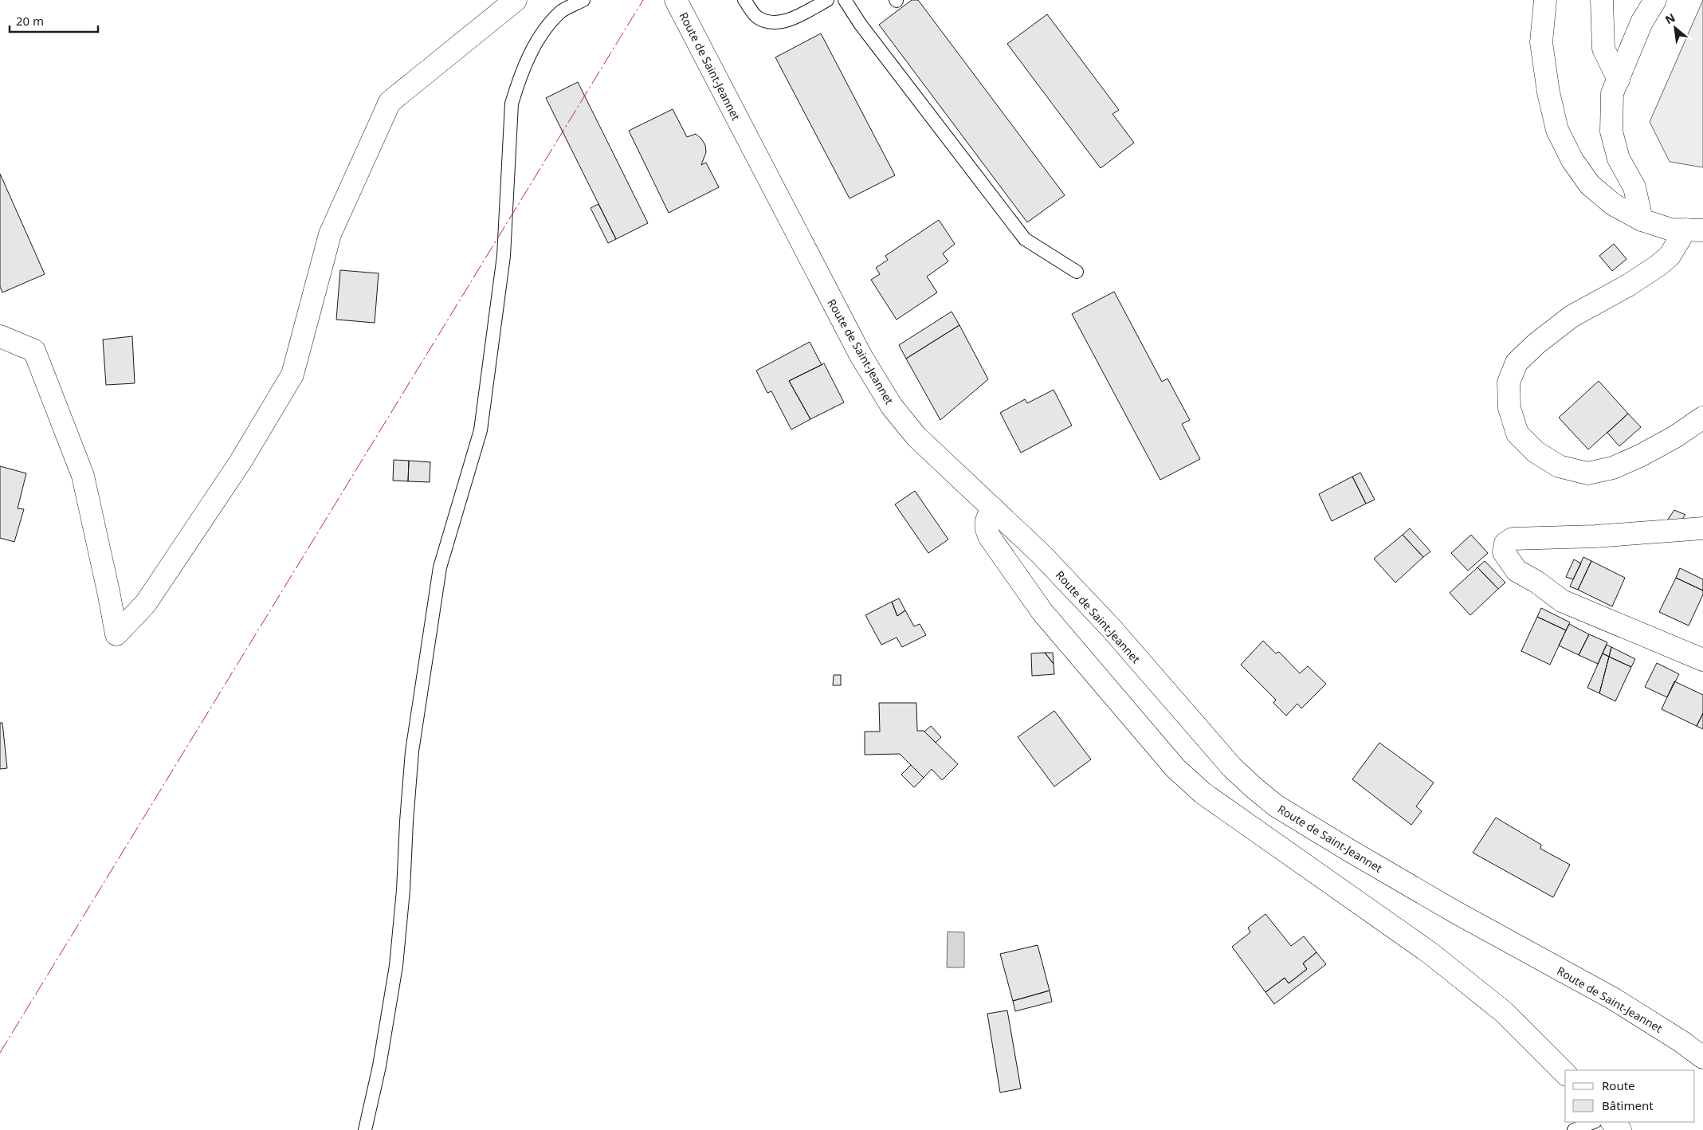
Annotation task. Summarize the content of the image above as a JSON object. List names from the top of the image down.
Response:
{
  "streets": {
    "street": ["Route de Saint-Jeannet"]
  },
  "legend": ["Route", "Bâtiment"],
  "scale_bar": "20 m",
  "north": "top left"
}
